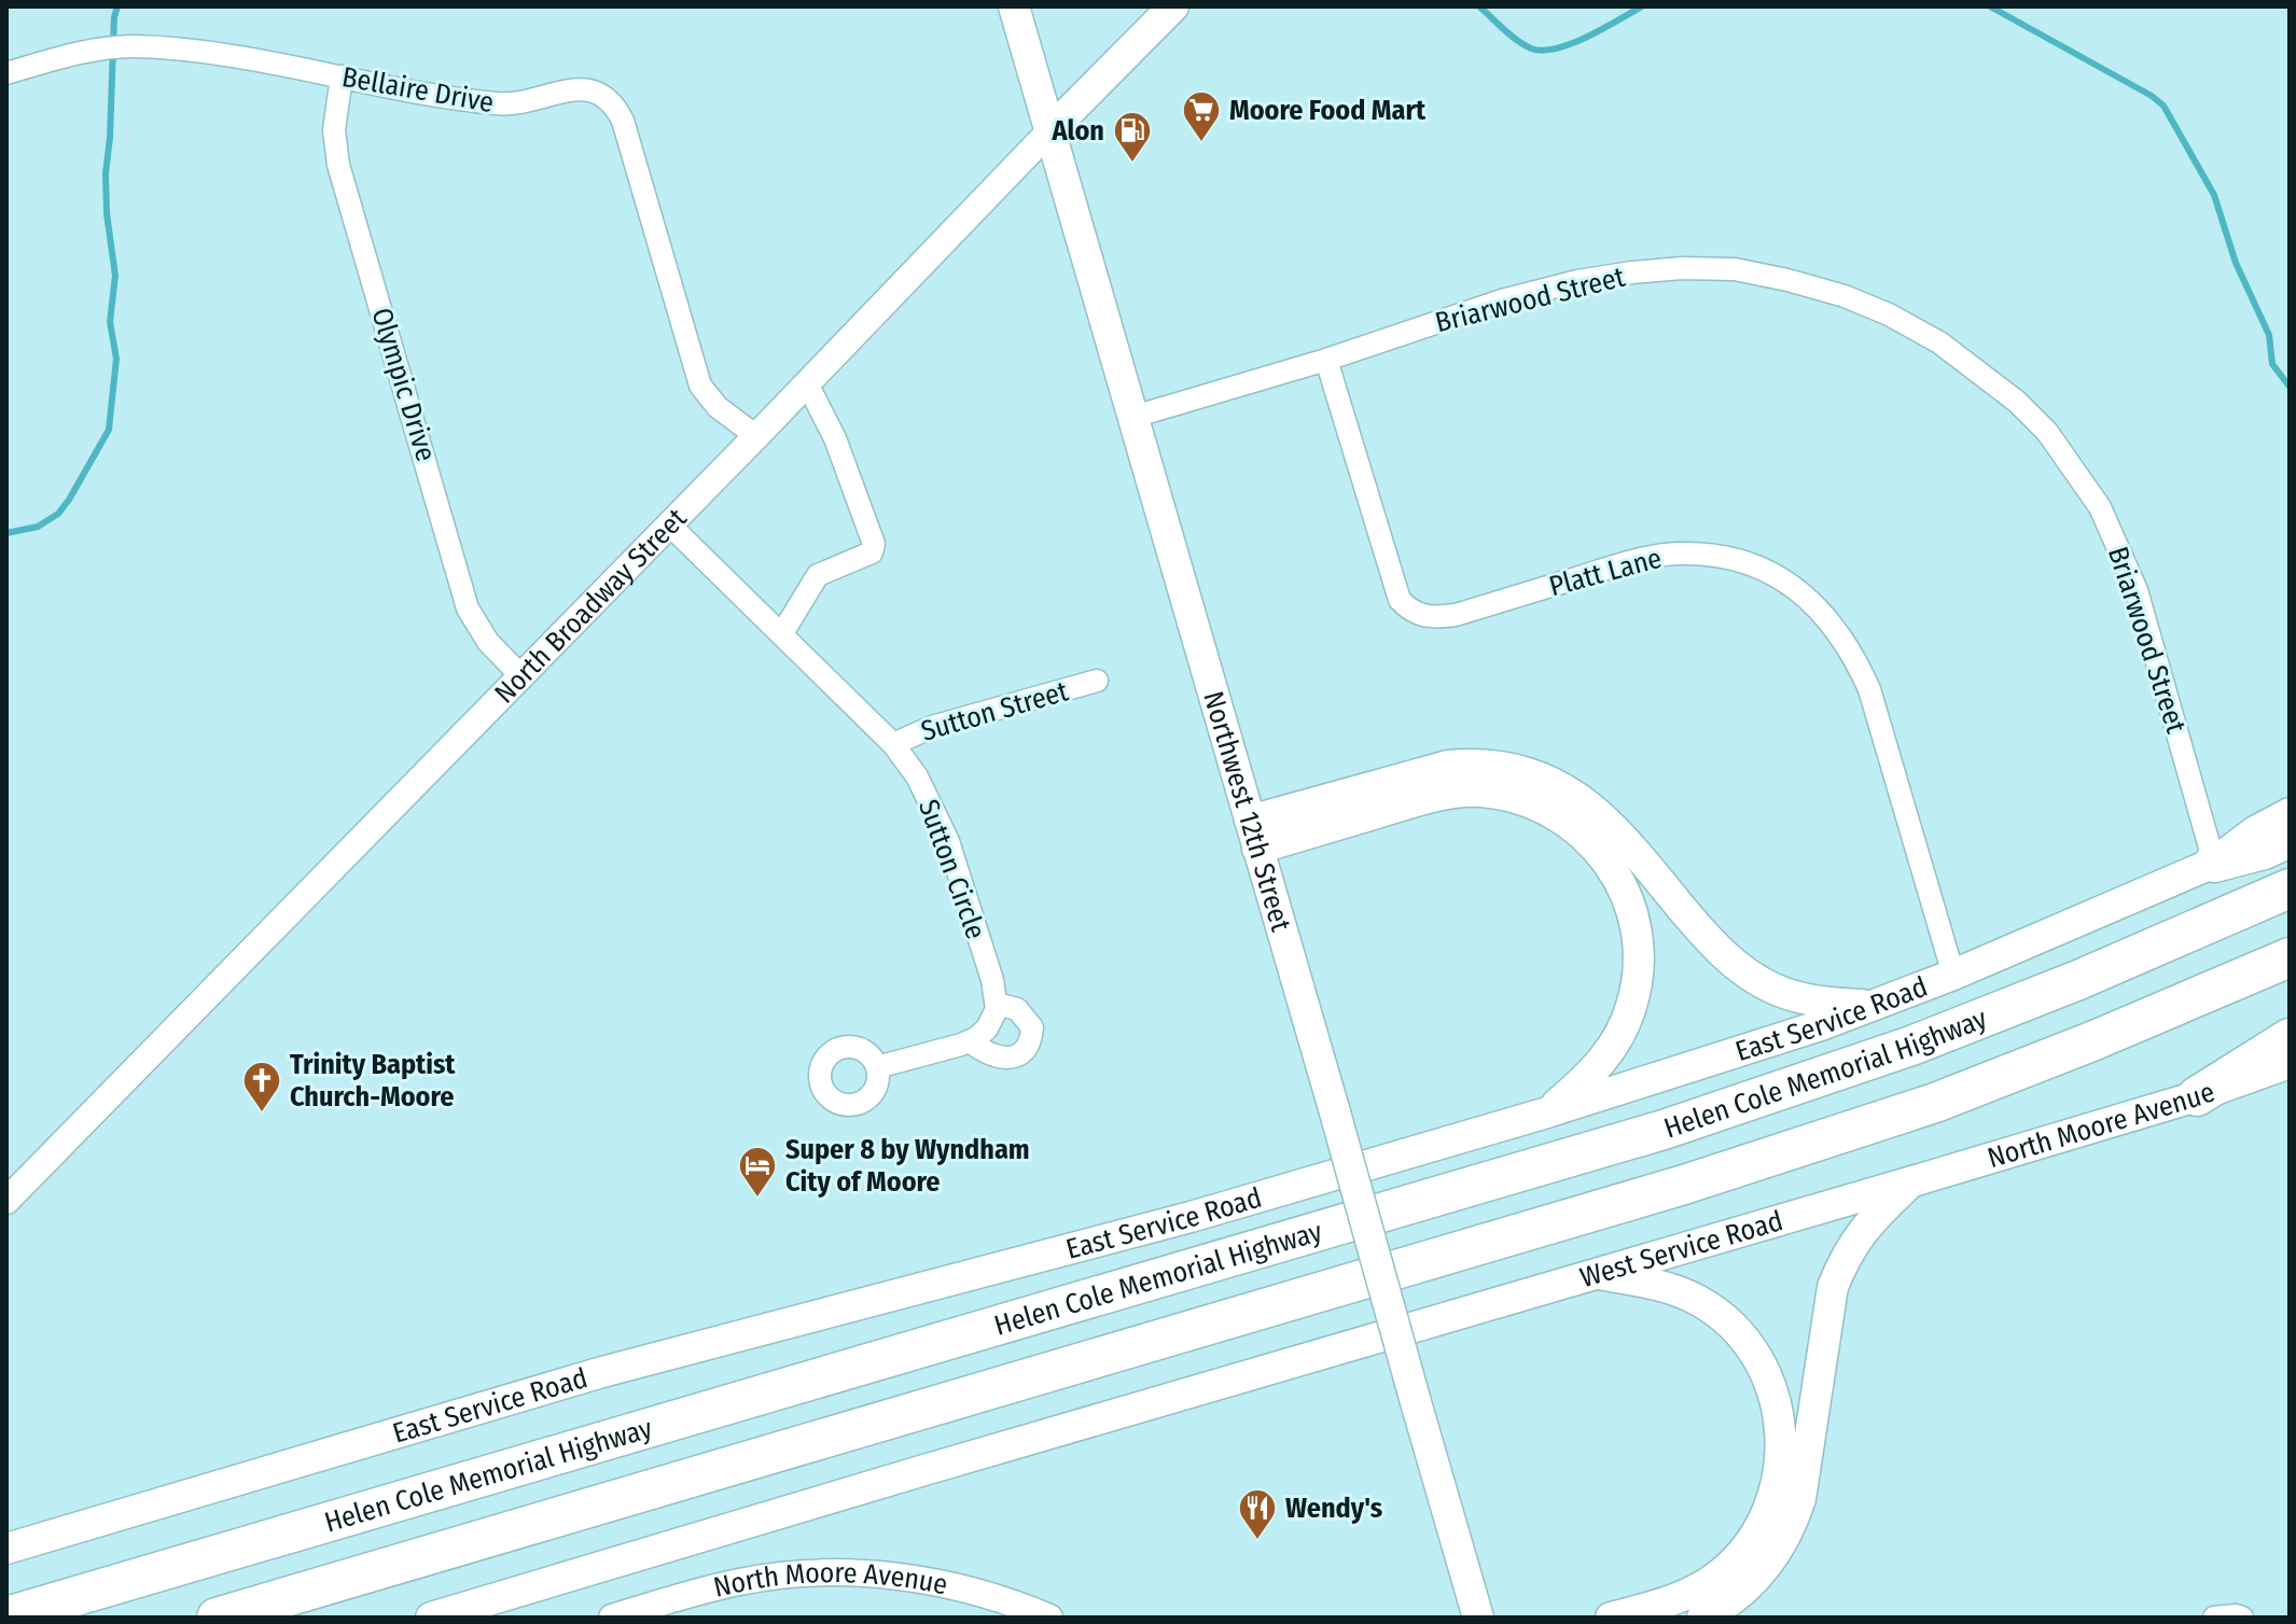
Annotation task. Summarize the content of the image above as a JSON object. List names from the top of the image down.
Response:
{
  "streets": {
    "highway": ["Helen Cole Memorial Highway"],
    "main road": [
      "North Broadway Street",
      "Northwest 12th Street",
      "East Service Road",
      "North Moore Avenue",
      "West Service Road"
    ],
    "street": [
      "Bellaire Drive",
      "Briarwood Street",
      "Olympic Drive",
      "Platt Lane",
      "Sutton Street",
      "Sutton Circle"
    ]
  },
  "crossings": [
    ["Bellaire Drive", "Olympic Drive"],
    ["Bellaire Drive", "North Broadway Street"],
    ["Briarwood Street", "Platt Lane"],
    ["Briarwood Street", "Northwest 12th Street"],
    ["Briarwood Street", "East Service Road"],
    ["Olympic Drive", "North Broadway Street"],
    ["Platt Lane", "East Service Road"],
    ["North Broadway Street", "Northwest 12th Street"],
    ["North Broadway Street", "Sutton Circle"],
    ["Sutton Street", "Sutton Circle"],
    ["North Moore Avenue", "West Service Road"]
  ],
  "places": {
    "supermarket": ["Moore Food Mart"],
    "fuel station": ["Alon"],
    "church": ["Trinity Baptist Church-Moore"],
    "hotel": ["Super 8 by Wyndham City of Moore"],
    "restaurant": ["Wendy's"]
  }
}
